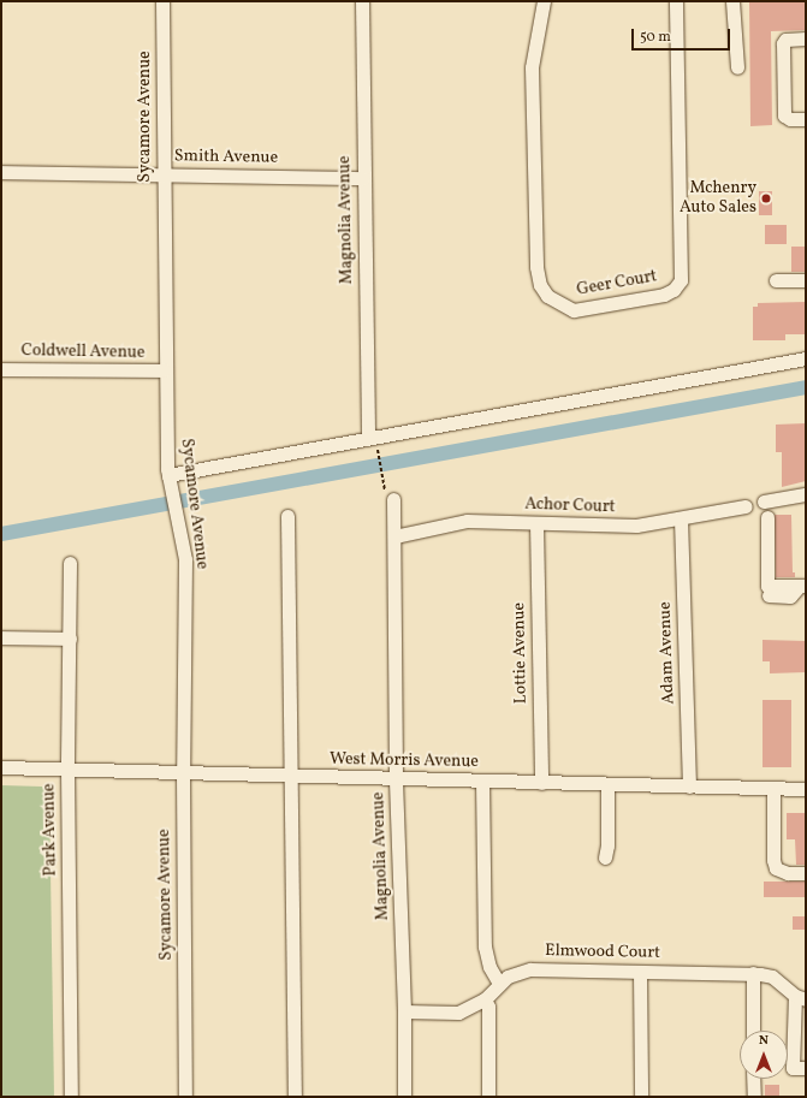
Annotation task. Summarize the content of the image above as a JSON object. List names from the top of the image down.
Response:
{
  "streets": {
    "street": [
      "Sycamore Avenue",
      "Smith Avenue",
      "Magnolia Avenue",
      "Geer Court",
      "Coldwell Avenue",
      "Achor Court",
      "Lottie Avenue",
      "Adam Avenue",
      "West Morris Avenue",
      "Park Avenue",
      "Elmwood Court"
    ]
  },
  "crossings": [
    ["Sycamore Avenue", "Smith Avenue"],
    ["Sycamore Avenue", "Coldwell Avenue"],
    ["Sycamore Avenue", "West Morris Avenue"],
    ["Smith Avenue", "Magnolia Avenue"],
    ["Magnolia Avenue", "Achor Court"],
    ["Magnolia Avenue", "West Morris Avenue"],
    ["Magnolia Avenue", "Elmwood Court"],
    ["Achor Court", "Lottie Avenue"],
    ["Achor Court", "Adam Avenue"],
    ["Lottie Avenue", "West Morris Avenue"],
    ["Adam Avenue", "West Morris Avenue"],
    ["West Morris Avenue", "Park Avenue"]
  ],
  "places": ["Mchenry Auto Sales"],
  "scale_bar": "50 m",
  "north": "top"
}
